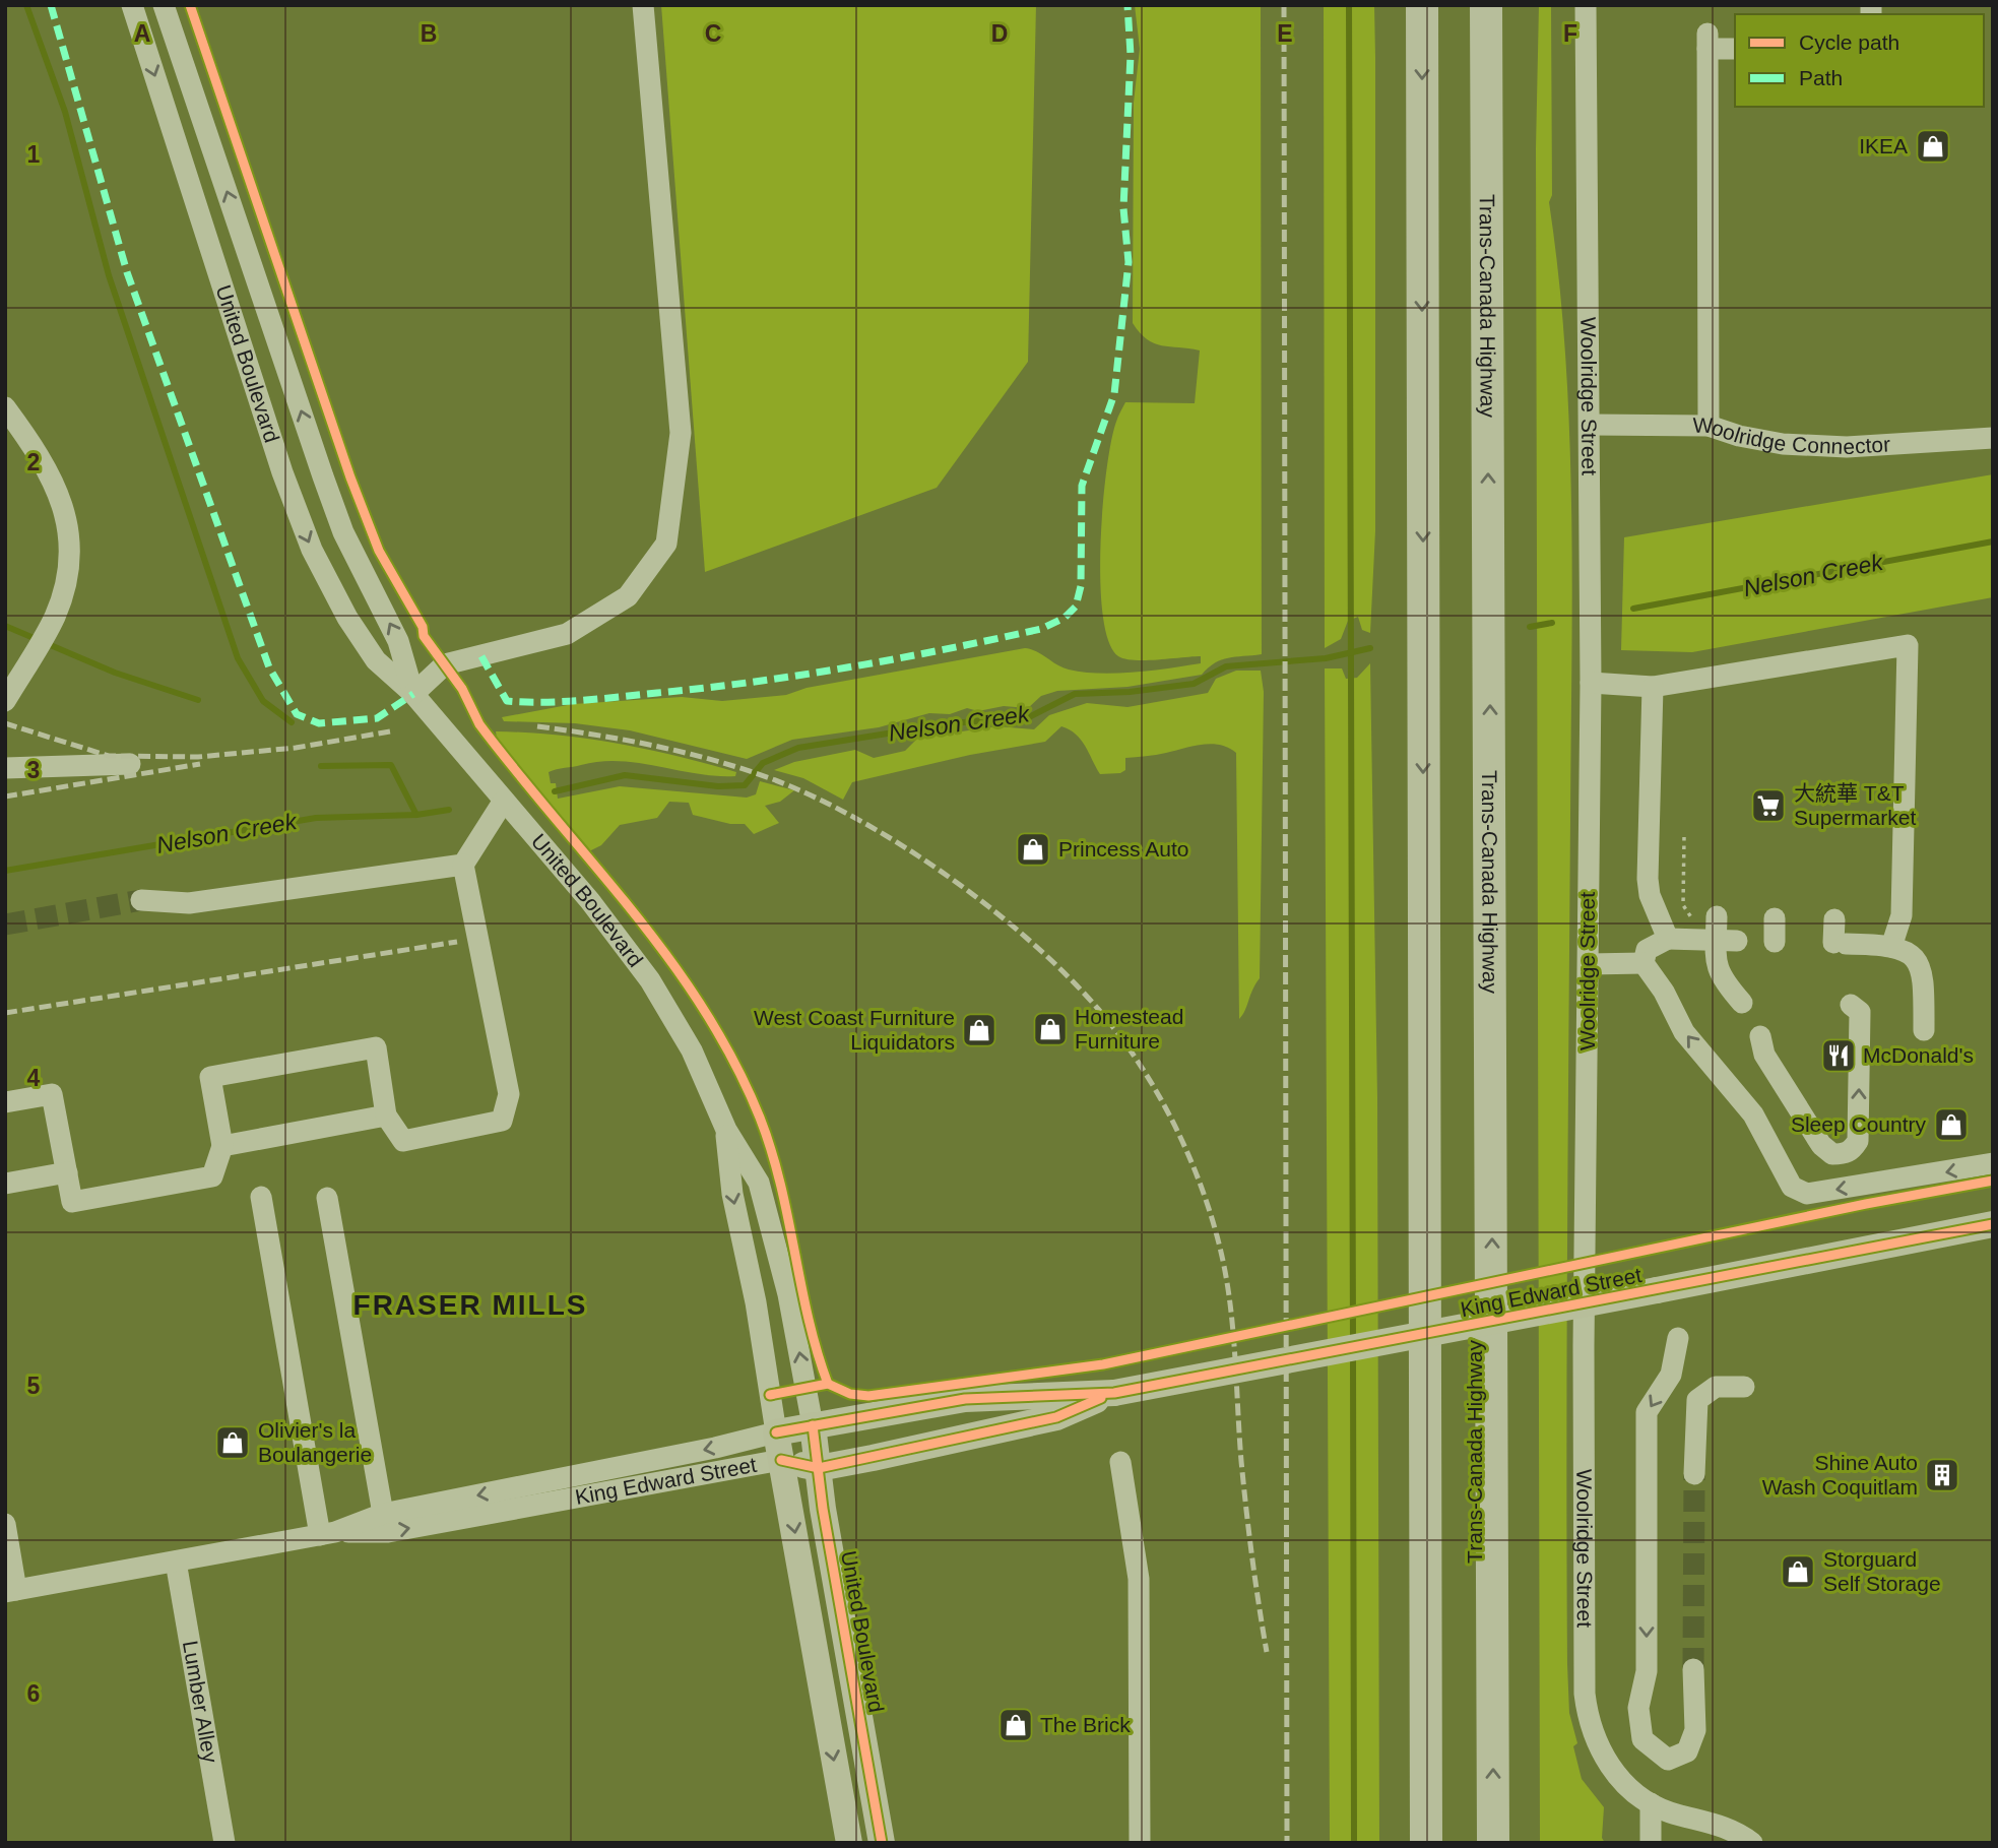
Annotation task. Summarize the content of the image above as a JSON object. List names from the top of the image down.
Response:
{
  "streets": {
    "highway": ["Trans-Canada Highway"],
    "main road": ["United Boulevard", "King Edward Street"],
    "street": ["Woolridge Street", "Woolridge Connector", "Lumber Alley"]
  },
  "crossings": [
    ["United Boulevard", "King Edward Street"],
    ["Woolridge Street", "Woolridge Connector"],
    ["King Edward Street", "Lumber Alley"]
  ],
  "districts": ["FRASER MILLS"],
  "water": ["Nelson Creek"],
  "places": {
    "shop": [
      "IKEA",
      "Princess Auto",
      "Homestead Furniture",
      "West Coast Furniture Liquidators",
      "Sleep Country",
      "Olivier's la Boulangerie",
      "Storguard Self Storage",
      "The Brick"
    ],
    "supermarket": ["大統華 T&T Supermarket"],
    "restaurant": ["McDonald's"],
    "building": ["Shine Auto Wash Coquitlam"]
  },
  "legend": ["Cycle path", "Path"],
  "grid": {
    "columns": [
      "A",
      "B",
      "C",
      "D",
      "E",
      "F"
    ],
    "rows": [
      "1",
      "2",
      "3",
      "4",
      "5",
      "6"
    ]
  }
}
